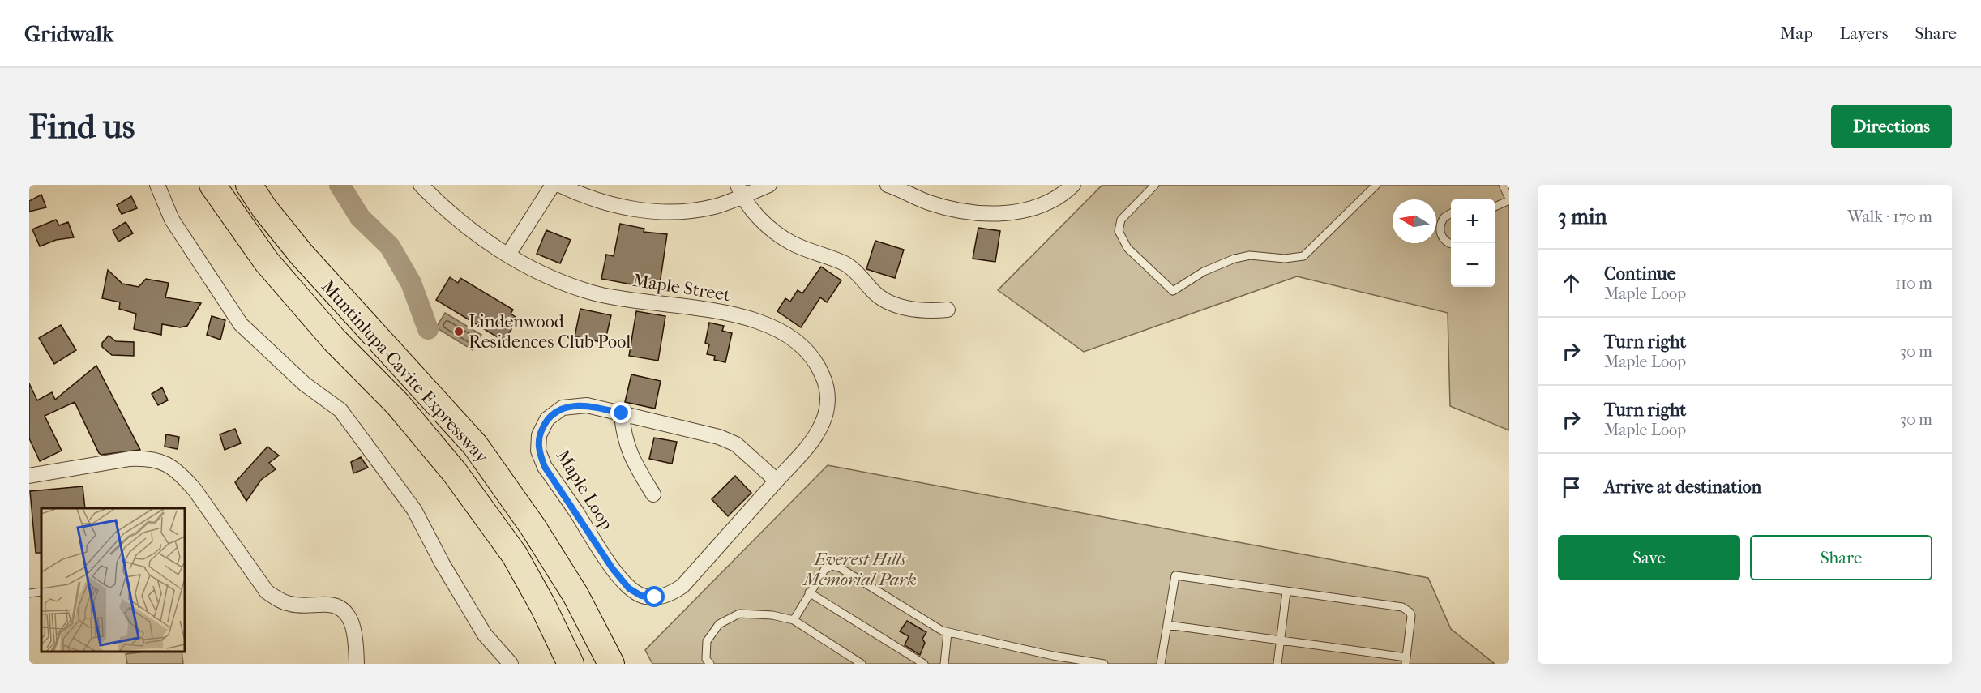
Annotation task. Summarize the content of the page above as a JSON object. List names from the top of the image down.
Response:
{
  "streets": {
    "highway": ["Muntinlupa-Cavite Expressway"],
    "street": ["Maple Street", "Maple Loop"]
  },
  "crossings": [
    ["Maple Street", "Maple Loop"]
  ],
  "parks": ["Everest Hills Memorial Park"],
  "places": ["Lindenwood Residences Club Pool"],
  "north": "left",
  "page": {
    "header": "Gridwalk",
    "nav": ["Map", "Layers", "Share"],
    "buttons": [
      "Directions",
      ["Save", "Share"]
    ],
    "title": "Find us",
    "heading": ["3 min", "Walk · 170 m"],
    "map_buttons": ["+", "−"],
    "list": [
      ["Continue", "Maple Loop", "110 m"],
      ["Turn right", "Maple Loop", "30 m"],
      ["Turn right", "Maple Loop", "30 m"],
      "Arrive at destination"
    ]
  }
}
